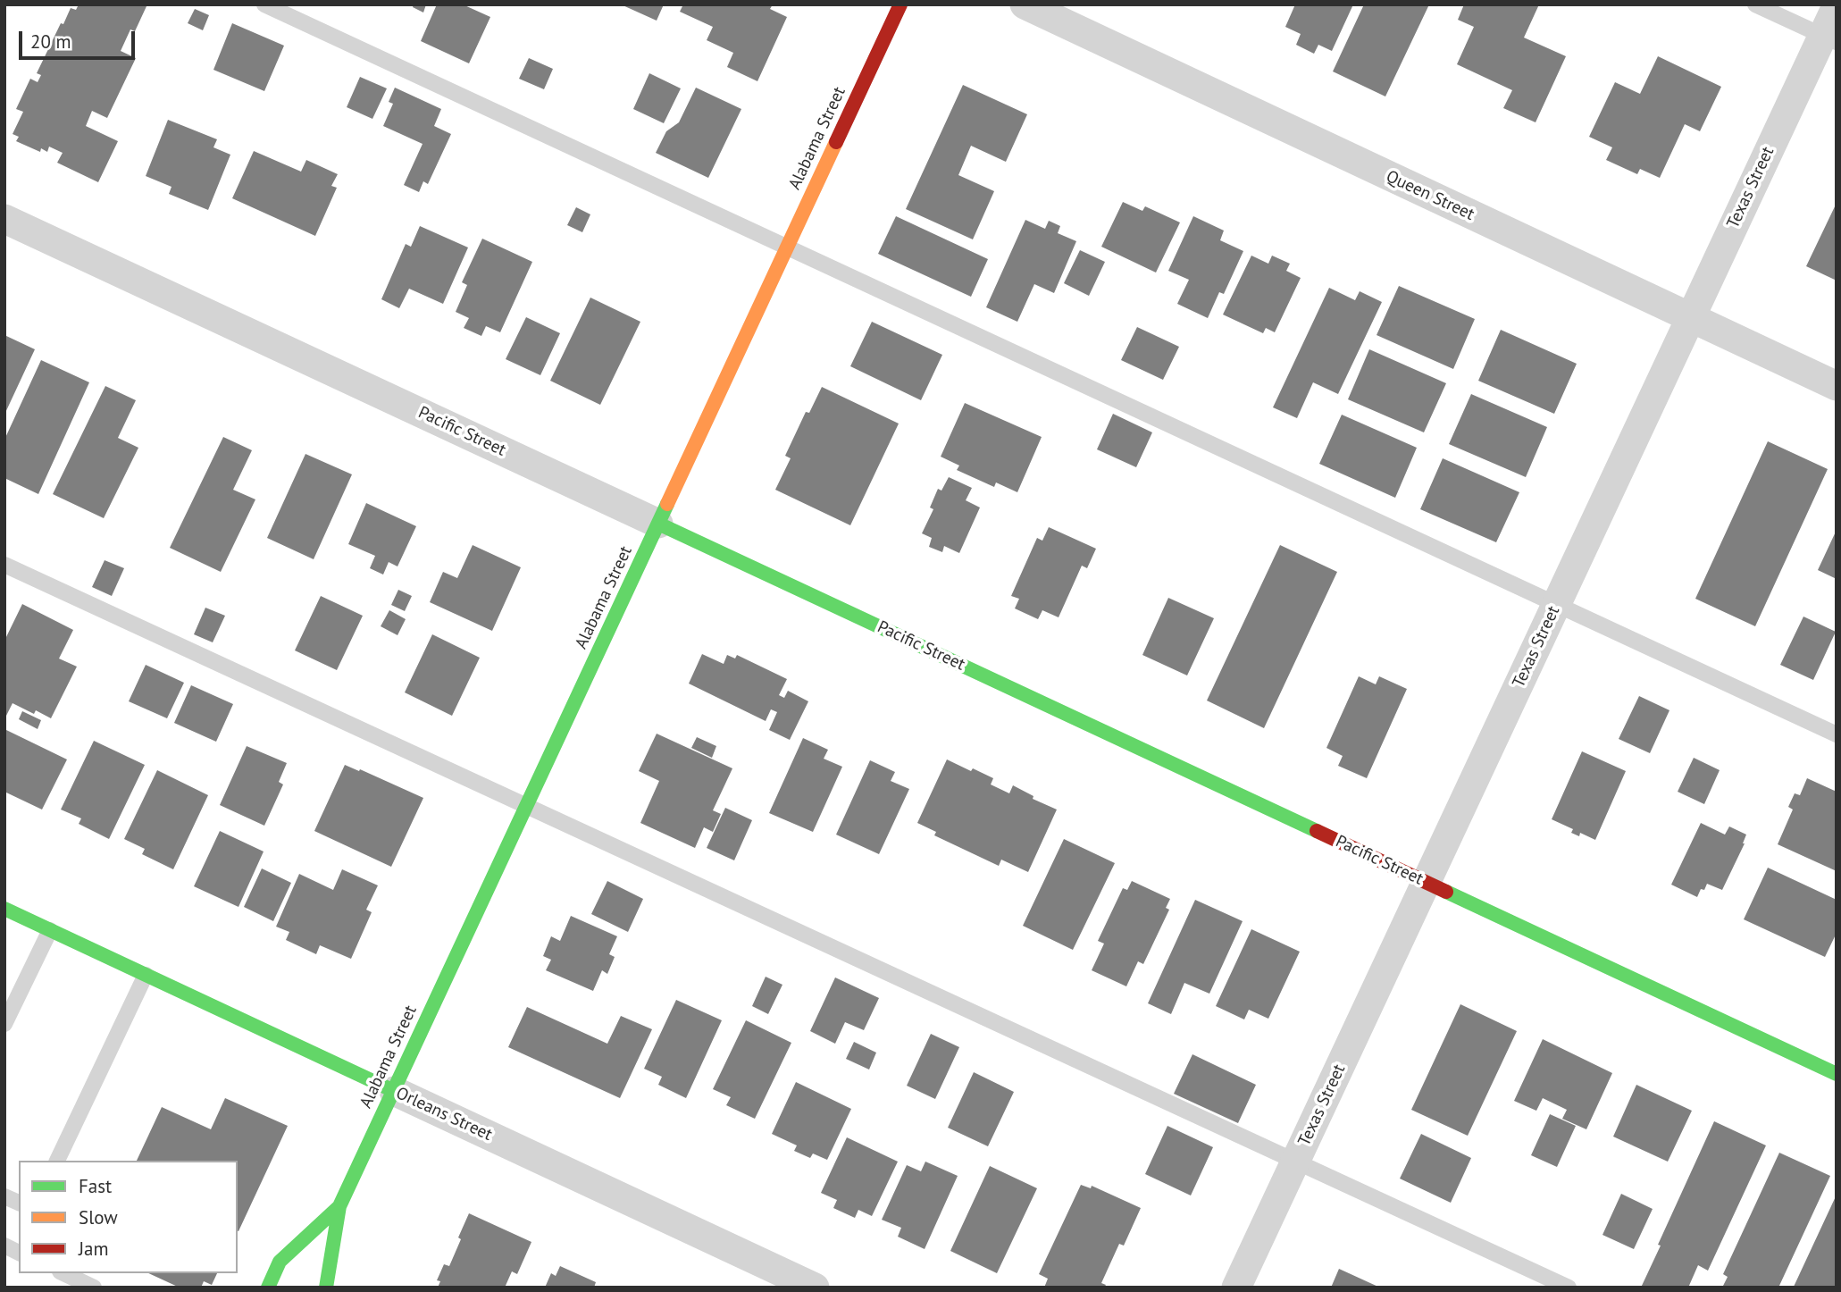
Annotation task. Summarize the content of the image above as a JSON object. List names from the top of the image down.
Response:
{
  "streets": {
    "main road": ["Alabama Street", "Pacific Street", "Orleans Street"],
    "street": ["Texas Street", "Queen Street"]
  },
  "crossings": [
    ["Alabama Street", "Pacific Street"],
    ["Alabama Street", "Orleans Street"],
    ["Texas Street", "Queen Street"],
    ["Texas Street", "Pacific Street"]
  ],
  "legend": ["Fast", "Slow", "Jam"],
  "scale_bar": "20 m"
}
